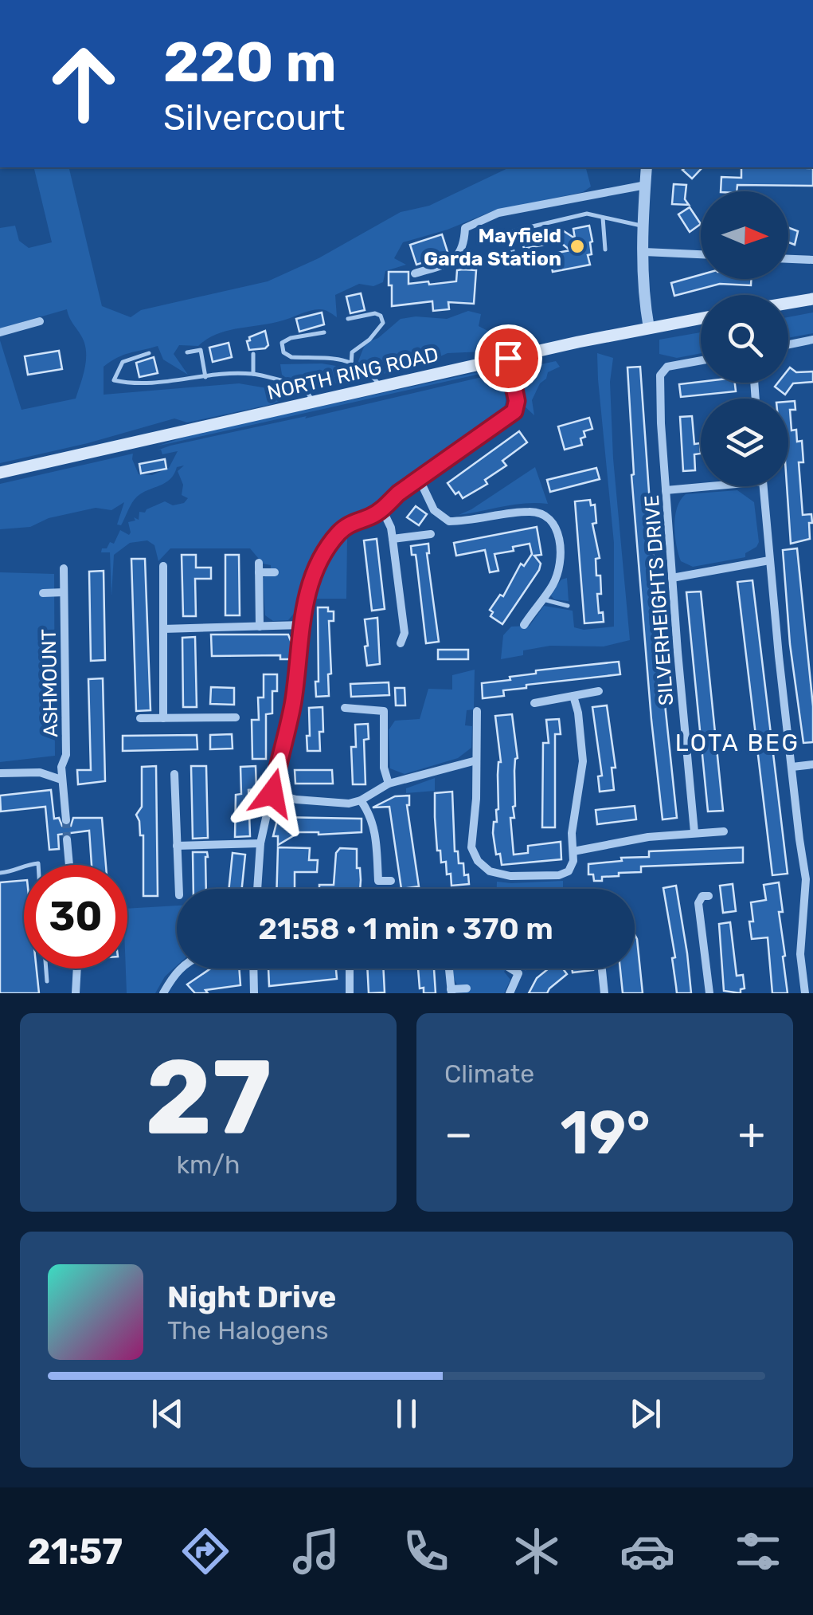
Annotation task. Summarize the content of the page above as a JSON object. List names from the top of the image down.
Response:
{
  "streets": {
    "main road": ["NORTH RING ROAD"],
    "street": ["SILVERHEIGHTS DRIVE", "ASHMOUNT"]
  },
  "districts": ["LOTA BEG"],
  "places": ["Mayfield Garda Station"],
  "north": "right",
  "page": {
    "turn": ["220 m", "Silvercourt"],
    "limit": "30",
    "trip": "21:58 · 1 min · 370 m",
    "tile": [
      ["27", "km/h"],
      "Climate"
    ],
    "heat": ["−", "19°", "+"],
    "song": ["Night Drive", "The Halogens"],
    "tabs": "21:57"
  }
}
